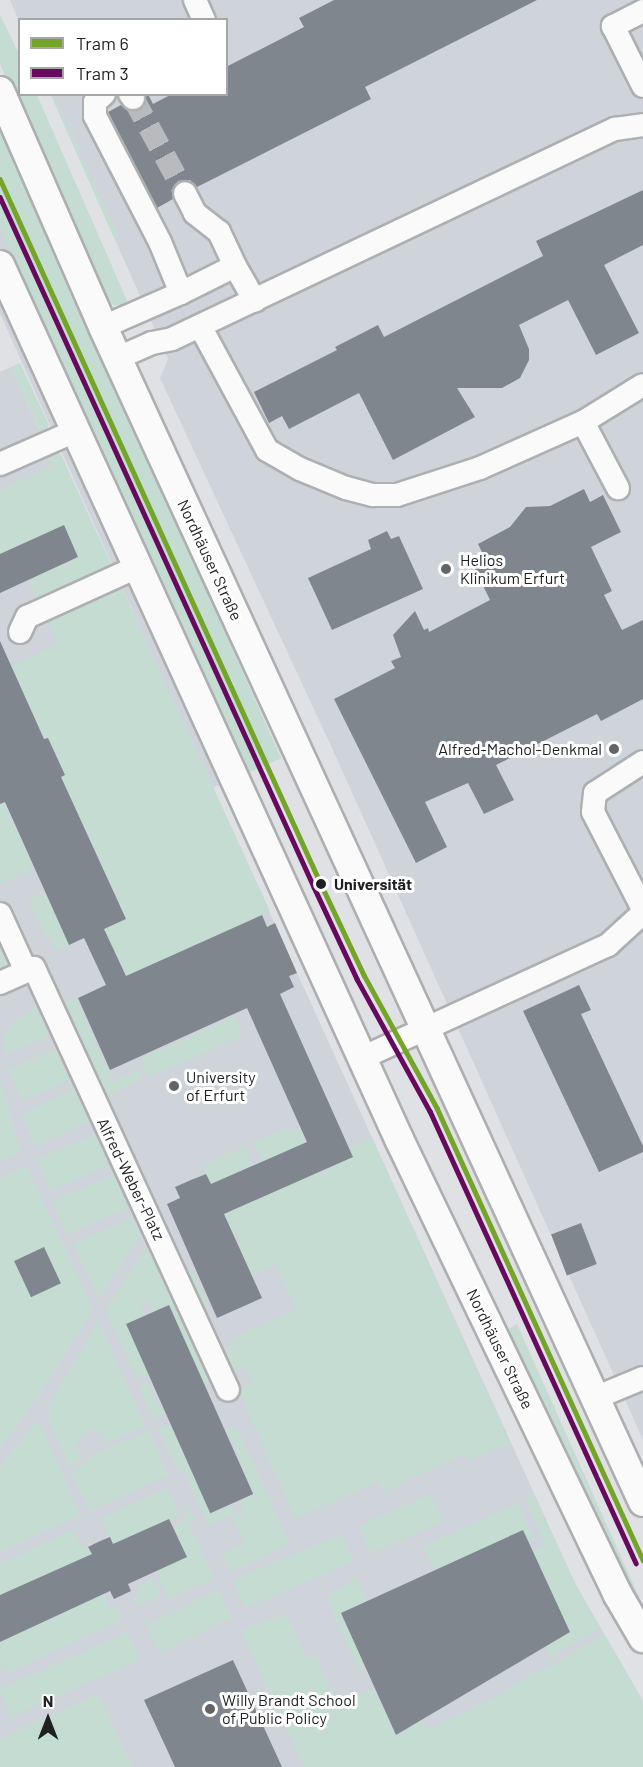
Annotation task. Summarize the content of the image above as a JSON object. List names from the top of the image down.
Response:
{
  "streets": {
    "main road": ["Nordhäuser Straße"],
    "street": ["Alfred-Weber-Platz"]
  },
  "places": [
    "Helios Klinikum Erfurt",
    "Alfred-Machol-Denkmal",
    "Universität",
    "University of Erfurt",
    "Willy Brandt School of Public Policy"
  ],
  "lines": ["tram line 6", "tram line 3"],
  "legend": ["Tram 6", "Tram 3"],
  "north": "top"
}
